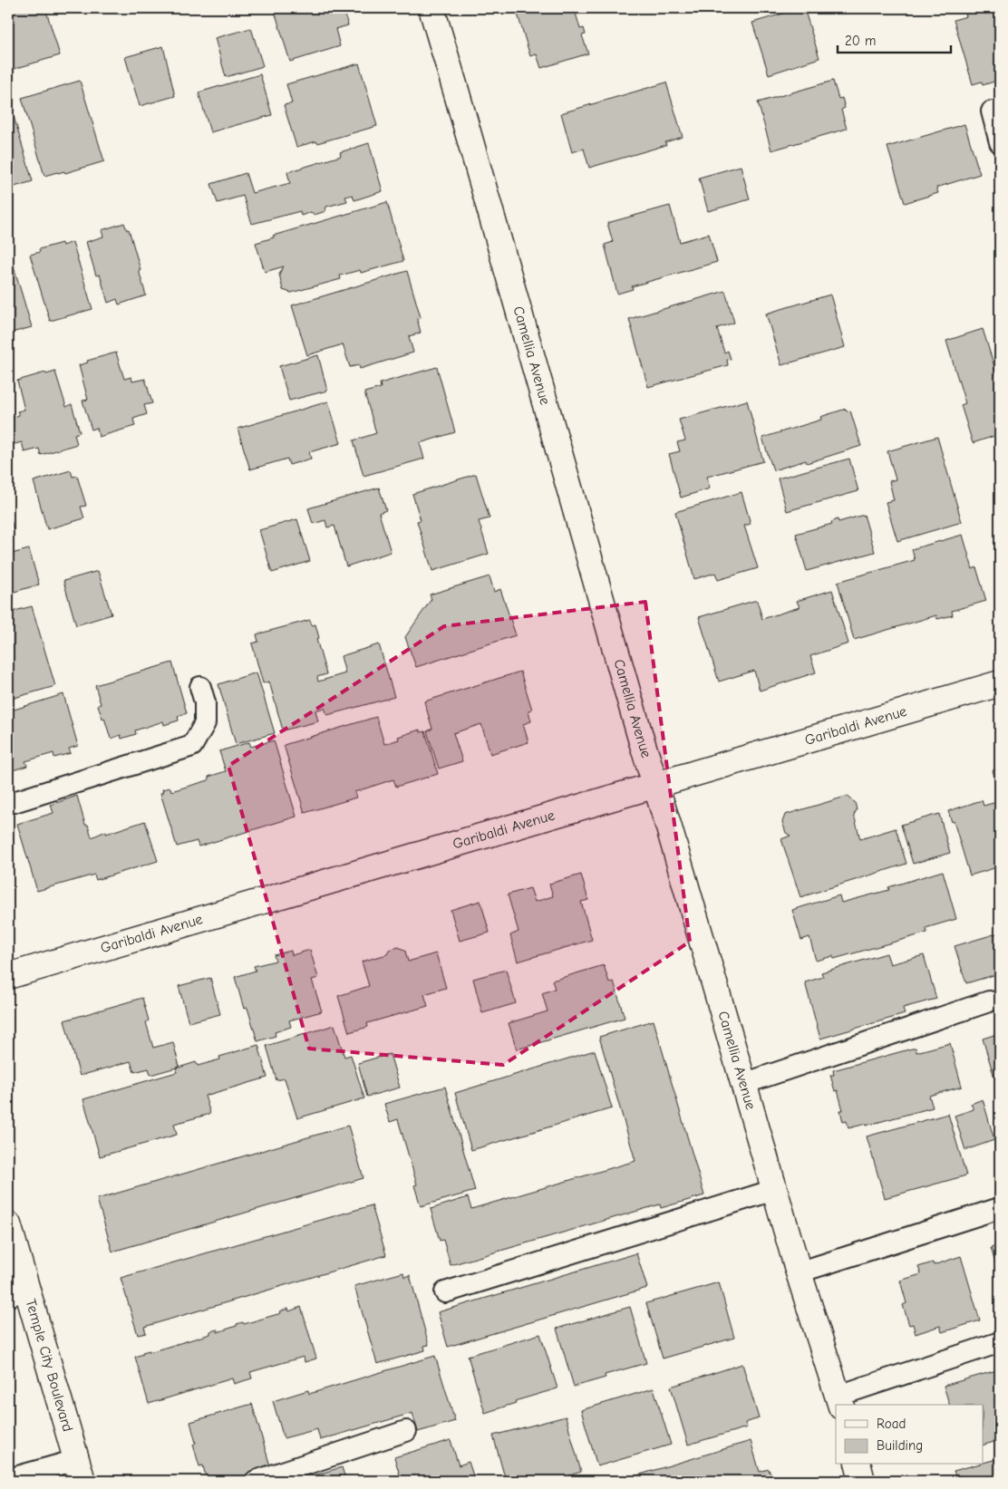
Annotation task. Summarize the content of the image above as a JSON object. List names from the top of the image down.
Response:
{
  "streets": {
    "street": ["Camellia Avenue", "Garibaldi Avenue", "Temple City Boulevard"]
  },
  "crossings": [
    ["Camellia Avenue", "Garibaldi Avenue"]
  ],
  "legend": ["Road", "Building"],
  "scale_bar": "20 m"
}
